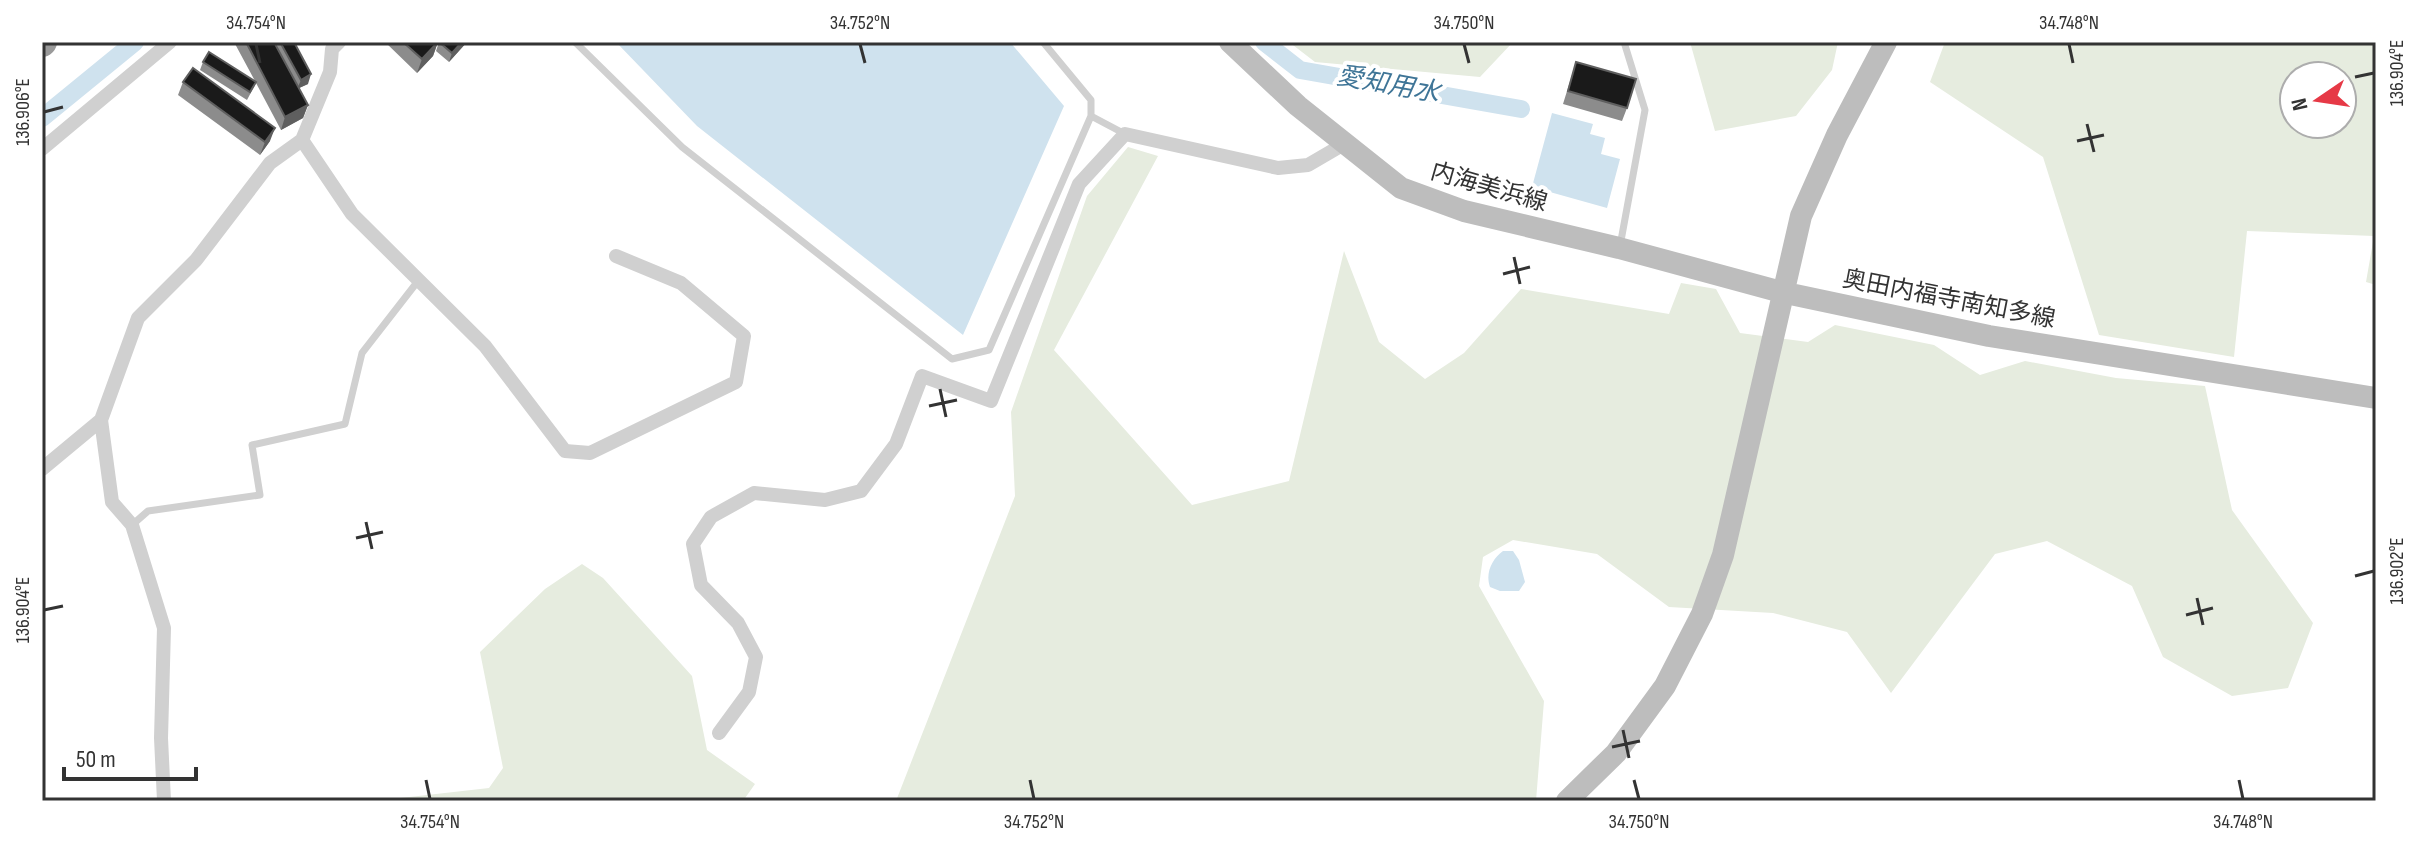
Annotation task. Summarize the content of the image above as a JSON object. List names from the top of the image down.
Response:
{
  "streets": {
    "main road": ["内海美浜線", "奥田内福寺南知多線"]
  },
  "crossings": [
    ["内海美浜線", "奥田内福寺南知多線"]
  ],
  "water": ["愛知用水"],
  "scale_bar": "50 m",
  "north": "left",
  "coordinates": [
    "34.754°N",
    "34.752°N",
    "34.750°N",
    "34.748°N",
    "136.904°E",
    "136.906°E",
    "136.902°E"
  ]
}
